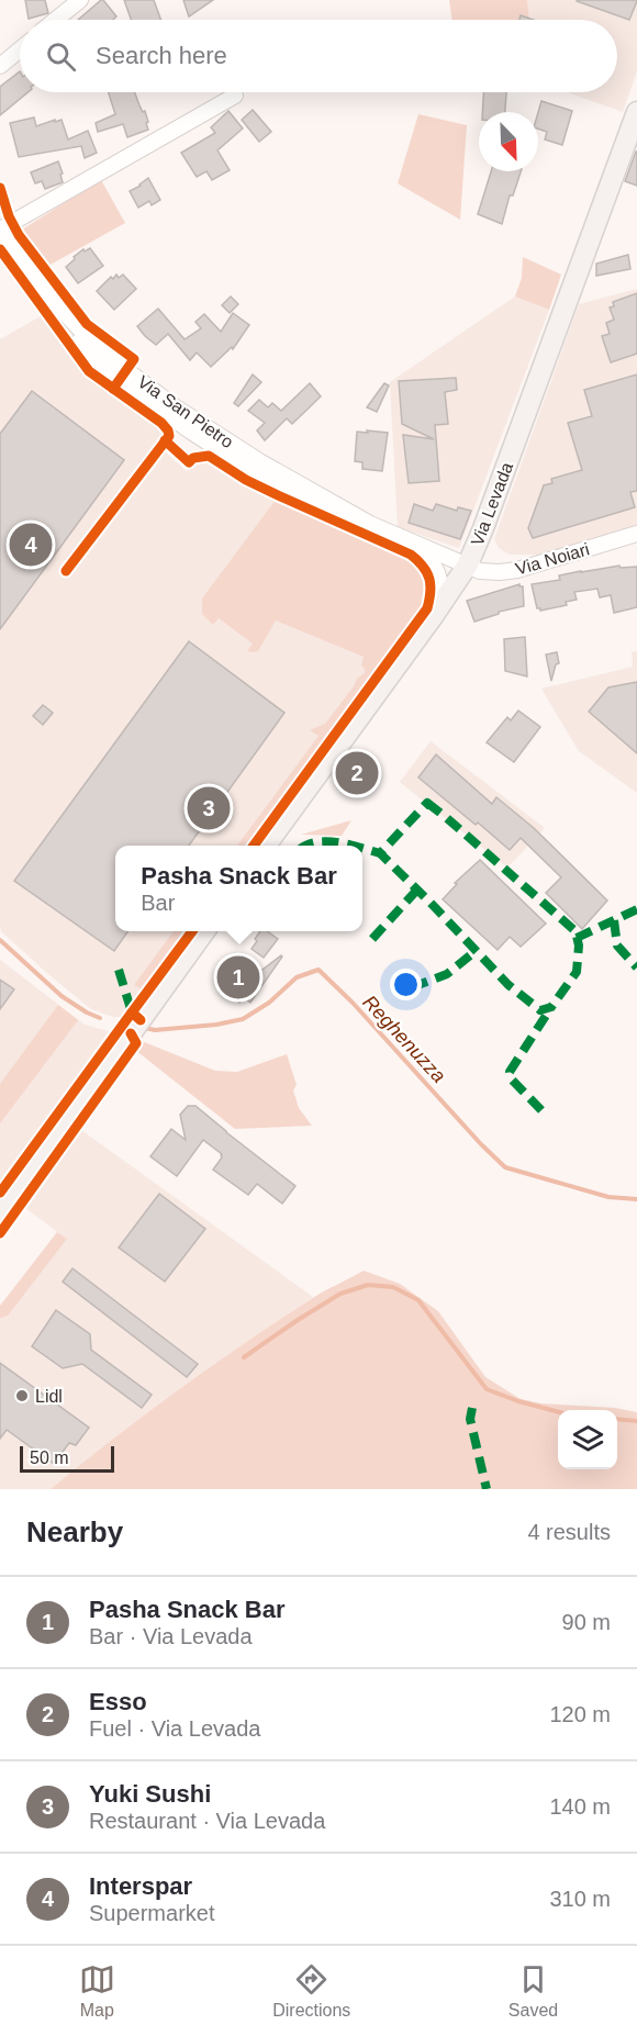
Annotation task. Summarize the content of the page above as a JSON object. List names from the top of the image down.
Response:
{
  "streets": {
    "main road": ["Via Levada"],
    "street": ["Via Noiari"],
    "cycle path": ["Via San Pietro"]
  },
  "crossings": [
    ["Via Levada", "Via Noiari"]
  ],
  "water": ["Reghenuzza"],
  "places": ["Lidl"],
  "scale_bar": "50 m",
  "north": "bottom right",
  "page": {
    "search": "Search here",
    "pins": [
      "4",
      "2",
      "3",
      "1"
    ],
    "popup": ["Pasha Snack Bar", "Bar"],
    "scale": "50 m",
    "heading": ["Nearby", "4 results"],
    "list": [
      {
        "mark": "1",
        "name": "Pasha Snack Bar",
        "note": "Bar · Via Levada",
        "value": "90 m"
      },
      {
        "mark": "2",
        "name": "Esso",
        "note": "Fuel · Via Levada",
        "value": "120 m"
      },
      {
        "mark": "3",
        "name": "Yuki Sushi",
        "note": "Restaurant · Via Levada",
        "value": "140 m"
      },
      {
        "mark": "4",
        "name": "Interspar",
        "note": "Supermarket",
        "value": "310 m"
      }
    ],
    "nav": ["Map", "Directions", "Saved"]
  }
}
